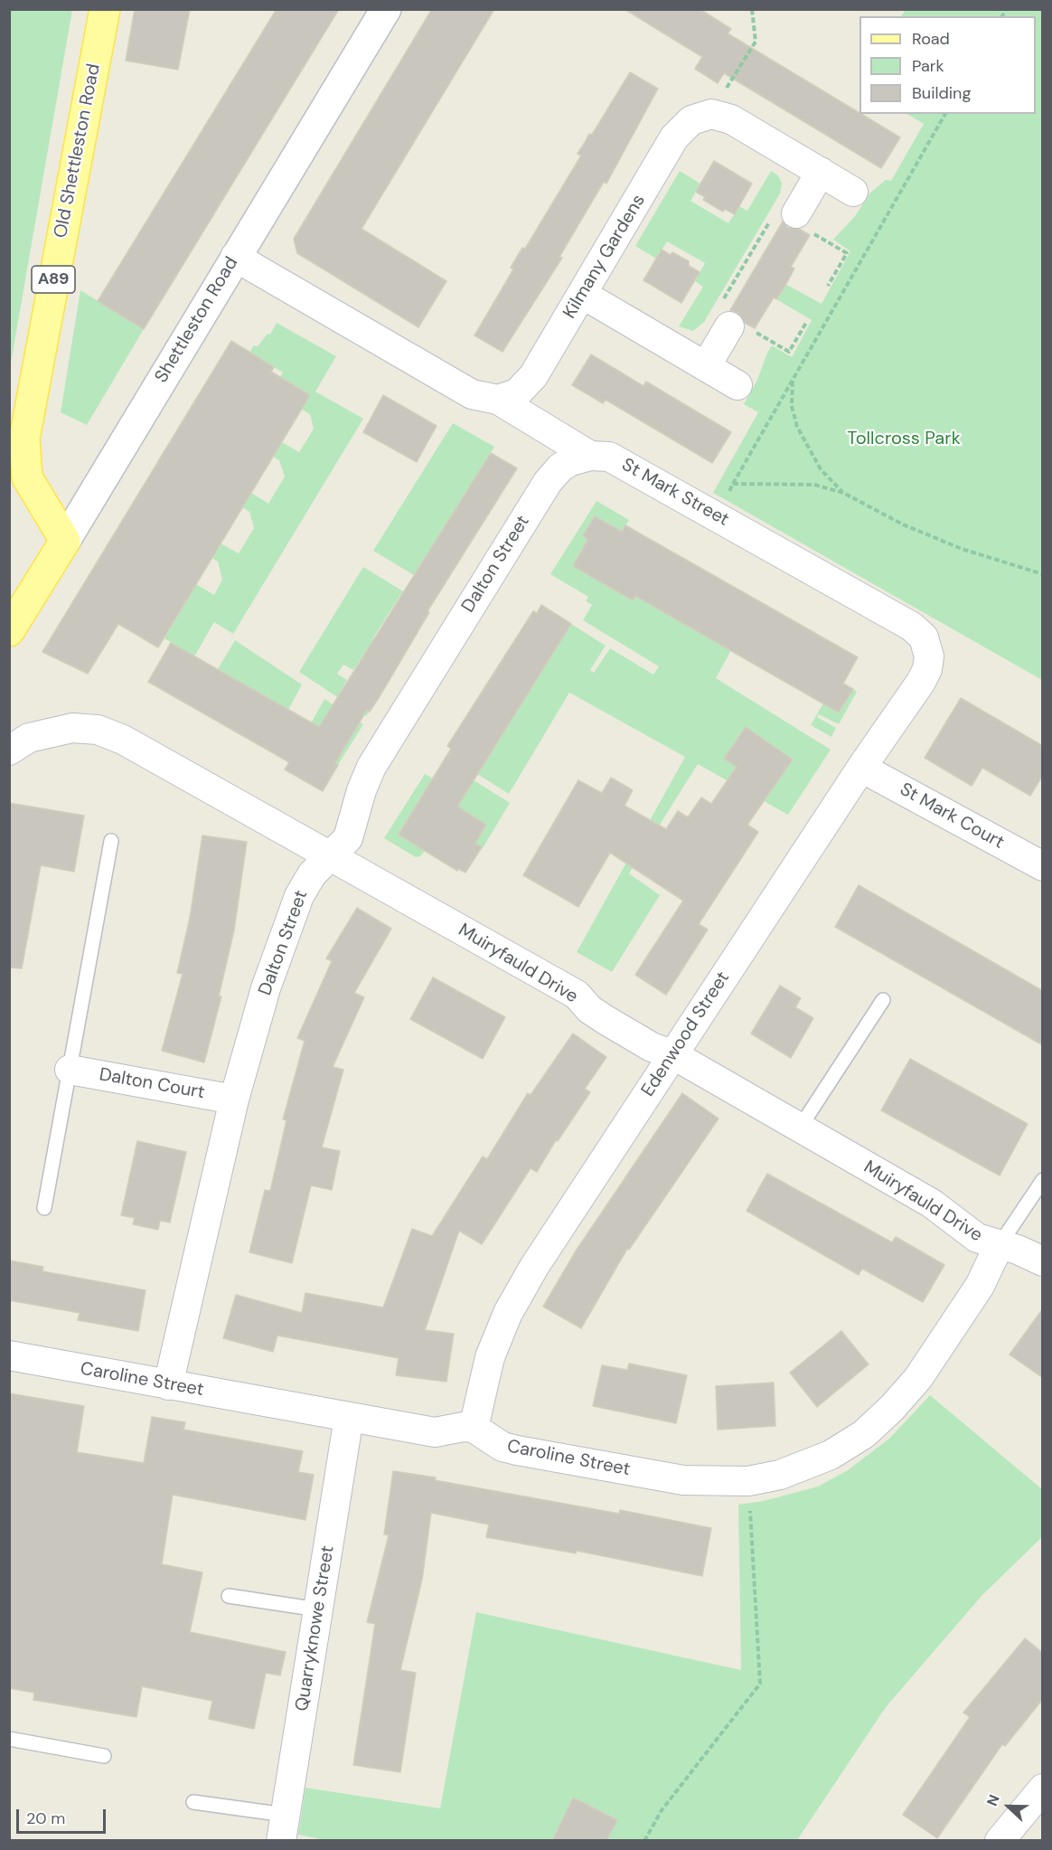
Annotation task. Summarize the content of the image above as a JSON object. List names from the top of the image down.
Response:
{
  "streets": {
    "main road": ["Old Shettleston Road", "A89", "Shettleston Road"],
    "street": [
      "Kilmany Gardens",
      "St Mark Street",
      "Dalton Street",
      "St Mark Court",
      "Muiryfauld Drive",
      "Edenwood Street",
      "Dalton Court",
      "Caroline Street",
      "Quarryknowe Street"
    ]
  },
  "crossings": [
    ["Old Shettleston Road", "Shettleston Road"],
    ["Kilmany Gardens", "St Mark Street"],
    ["Shettleston Road", "St Mark Street"],
    ["St Mark Street", "Dalton Street"],
    ["St Mark Street", "Edenwood Street"],
    ["Dalton Street", "Muiryfauld Drive"],
    ["Dalton Street", "Dalton Court"],
    ["Dalton Street", "Caroline Street"],
    ["St Mark Court", "Edenwood Street"],
    ["Muiryfauld Drive", "Edenwood Street"],
    ["Muiryfauld Drive", "Caroline Street"],
    ["Edenwood Street", "Caroline Street"],
    ["Caroline Street", "Quarryknowe Street"]
  ],
  "parks": ["Tollcross Park"],
  "legend": ["Road", "Park", "Building"],
  "scale_bar": "20 m",
  "north": "left"
}
